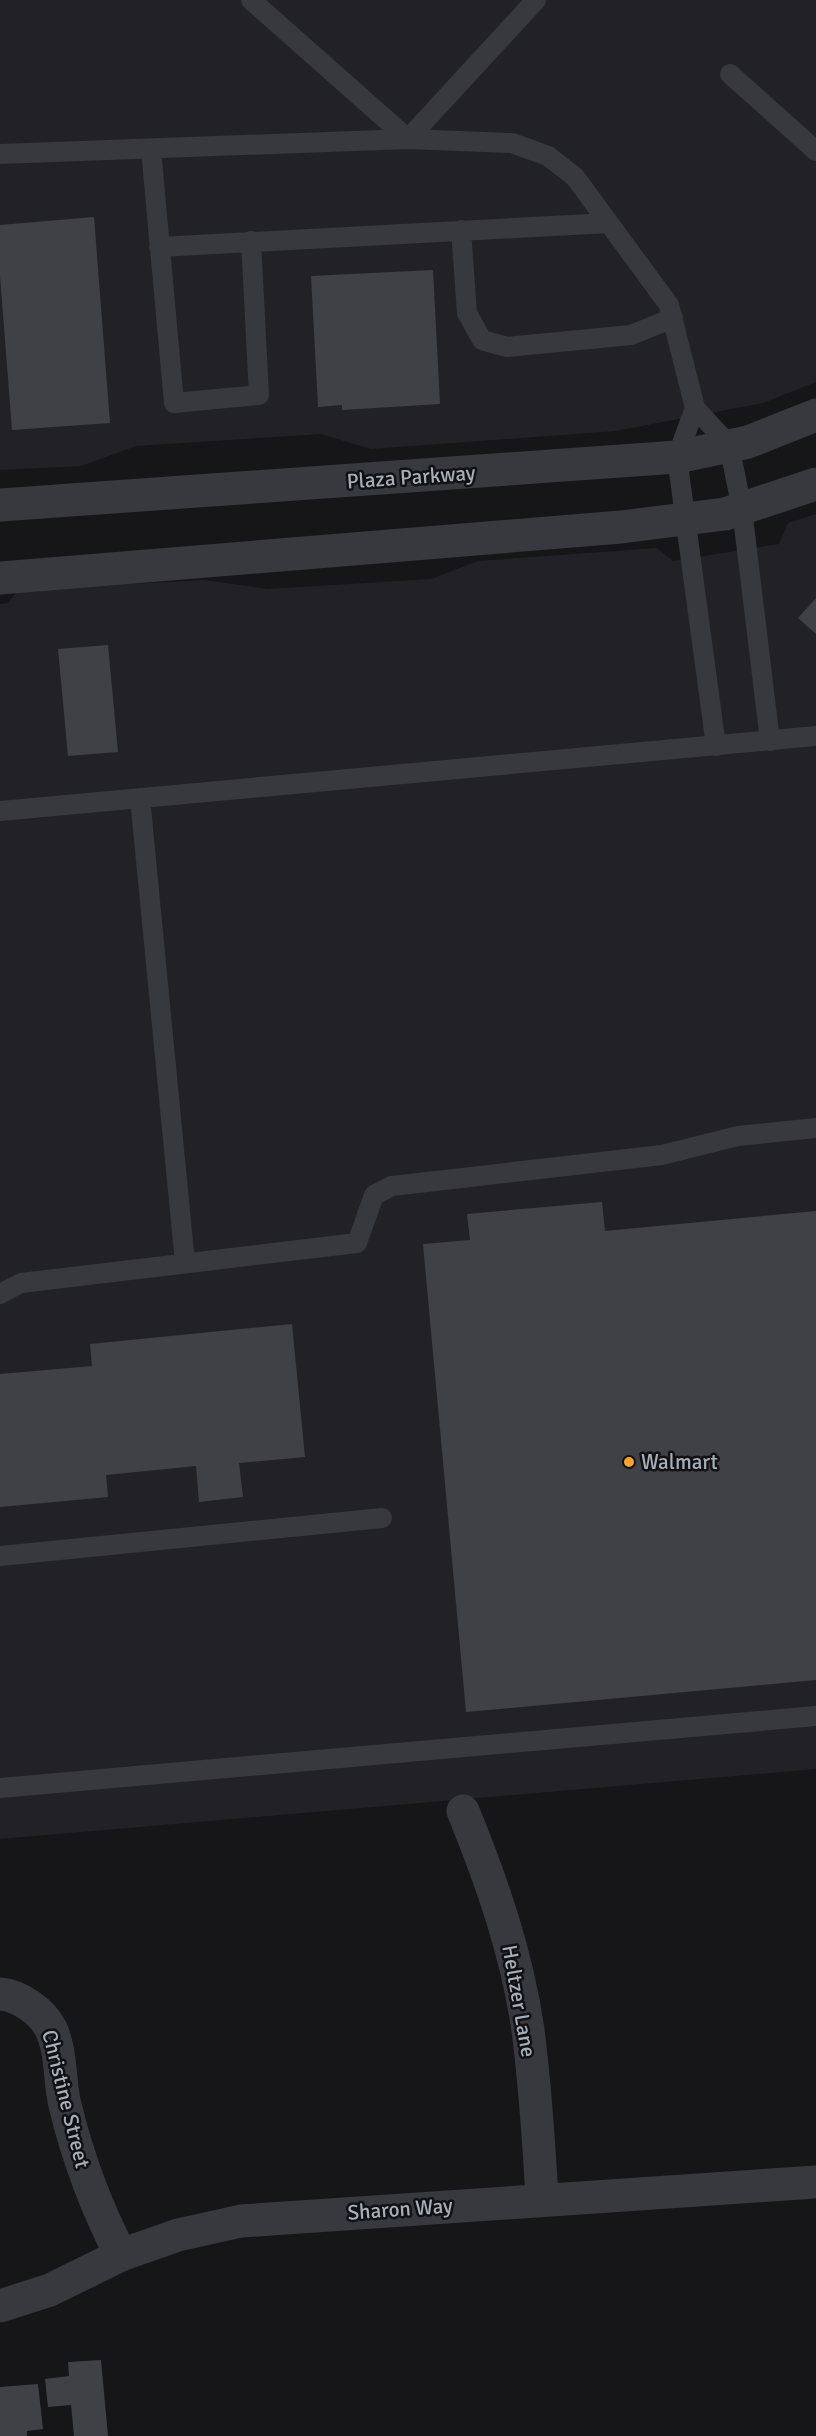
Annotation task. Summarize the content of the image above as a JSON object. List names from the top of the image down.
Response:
{
  "streets": {
    "street": [
      "Plaza Parkway",
      "Heltzer Lane",
      "Christine Street",
      "Sharon Way"
    ]
  },
  "crossings": [
    ["Heltzer Lane", "Sharon Way"],
    ["Christine Street", "Sharon Way"]
  ],
  "places": ["Walmart"]
}
